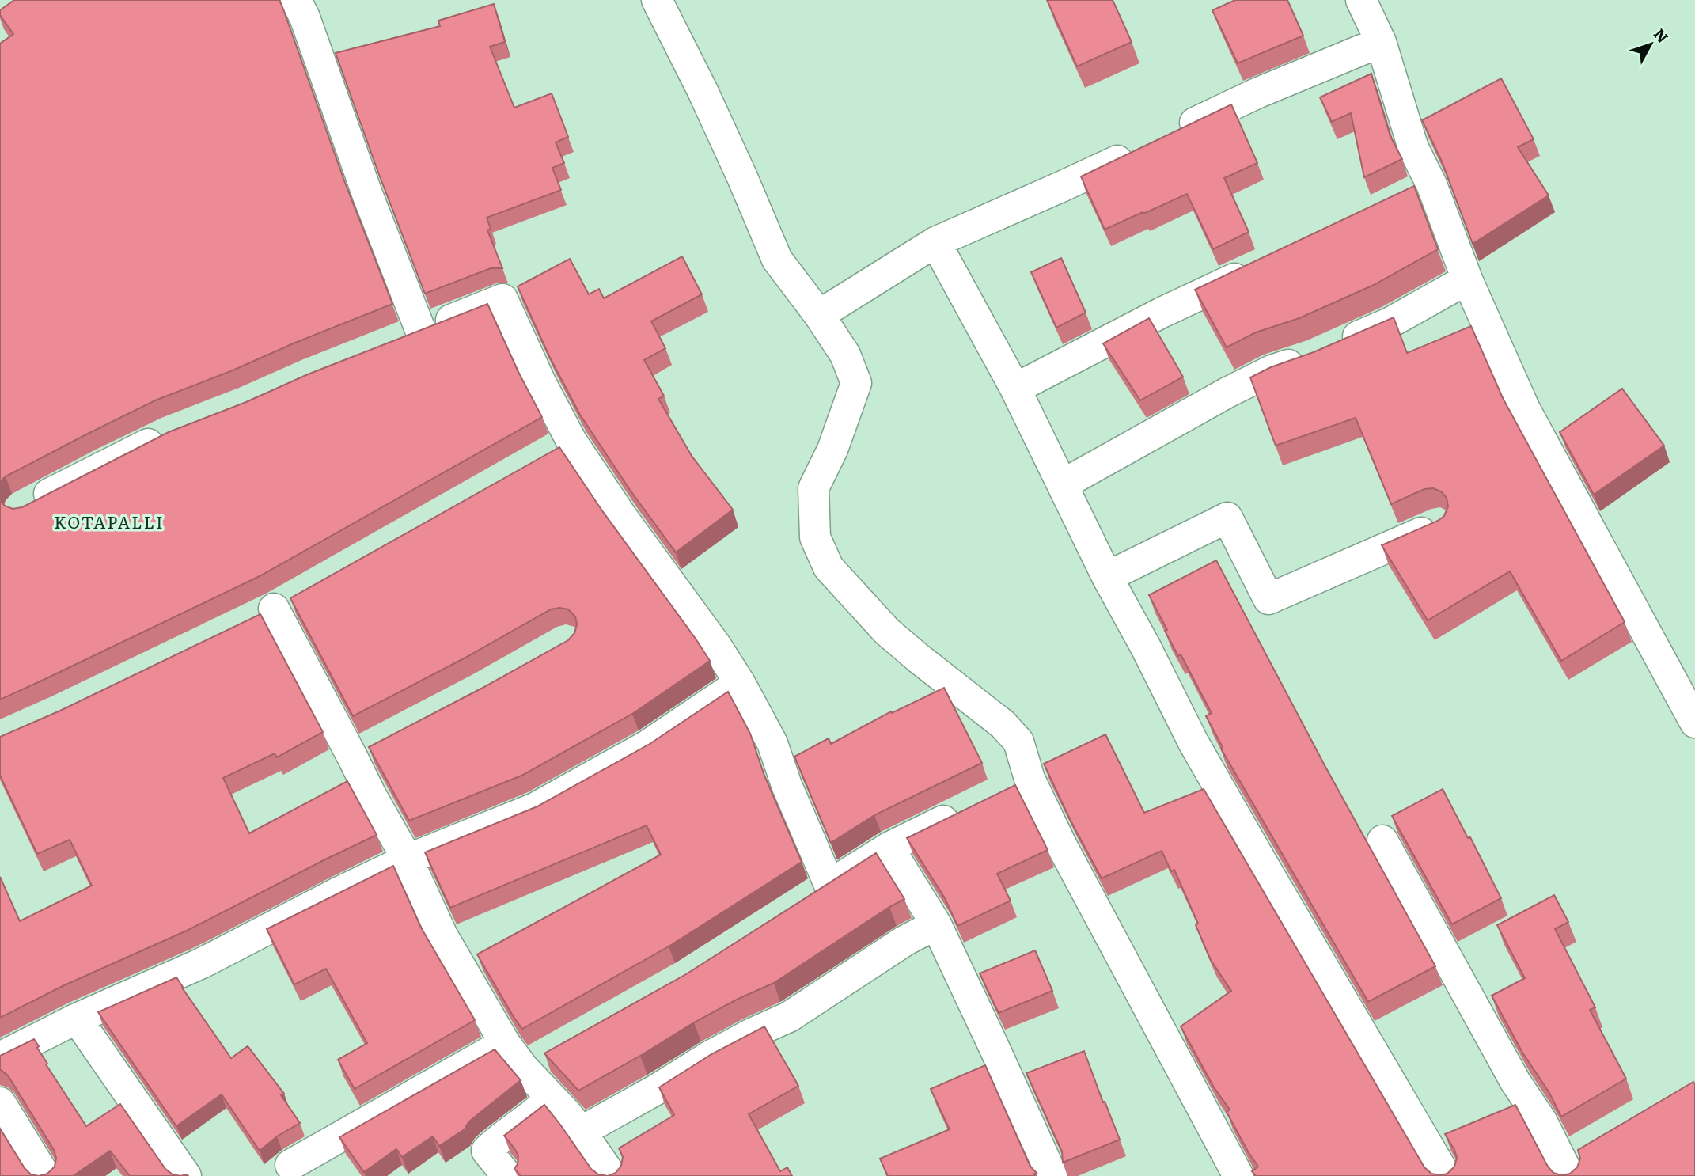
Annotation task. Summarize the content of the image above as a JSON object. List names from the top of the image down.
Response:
{
  "districts": ["KOTAPALLI"],
  "north": "top right"
}
